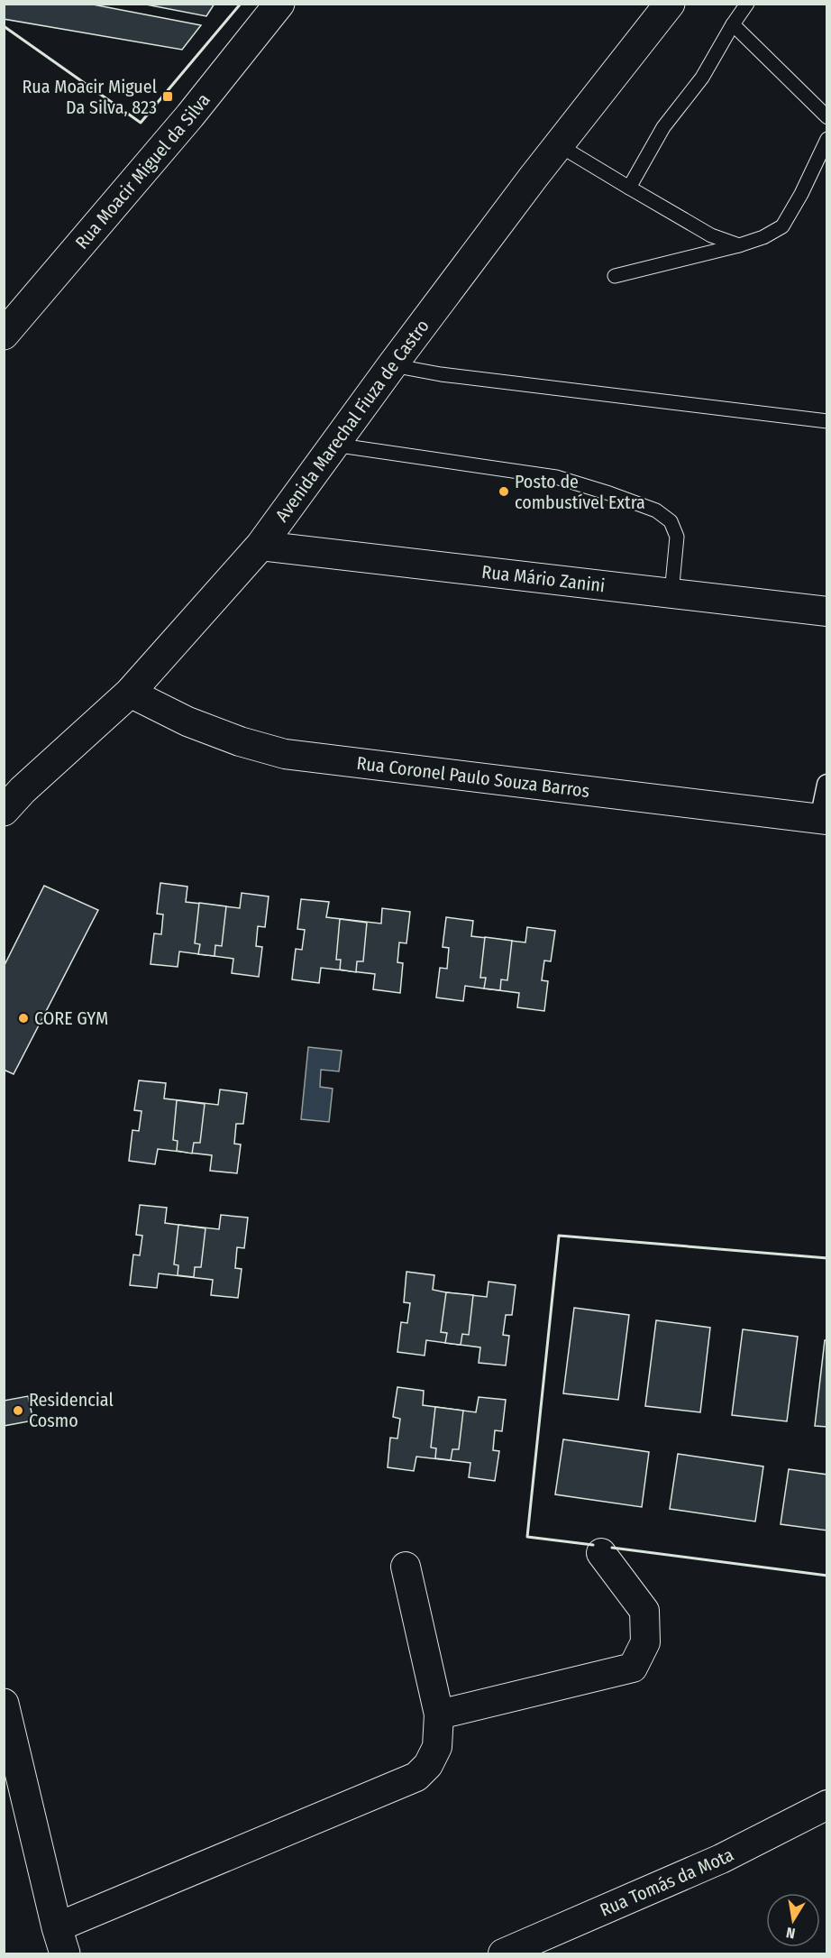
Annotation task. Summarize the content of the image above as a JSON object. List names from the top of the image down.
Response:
{
  "streets": {
    "main road": ["Rua Moacir Miguel da Silva", "Avenida Marechal Fiuza de Castro"],
    "street": ["Rua Mário Zanini", "Rua Coronel Paulo Souza Barros", "Rua Tomás da Mota"]
  },
  "crossings": [
    ["Avenida Marechal Fiuza de Castro", "Rua Mário Zanini"],
    ["Avenida Marechal Fiuza de Castro", "Rua Coronel Paulo Souza Barros"]
  ],
  "places": {
    "transit": ["Rua Moacir Miguel Da Silva, 823"],
    "other": ["Posto de combustível Extra", "CORE GYM", "Residencial Cosmo"]
  },
  "north": "bottom"
}
